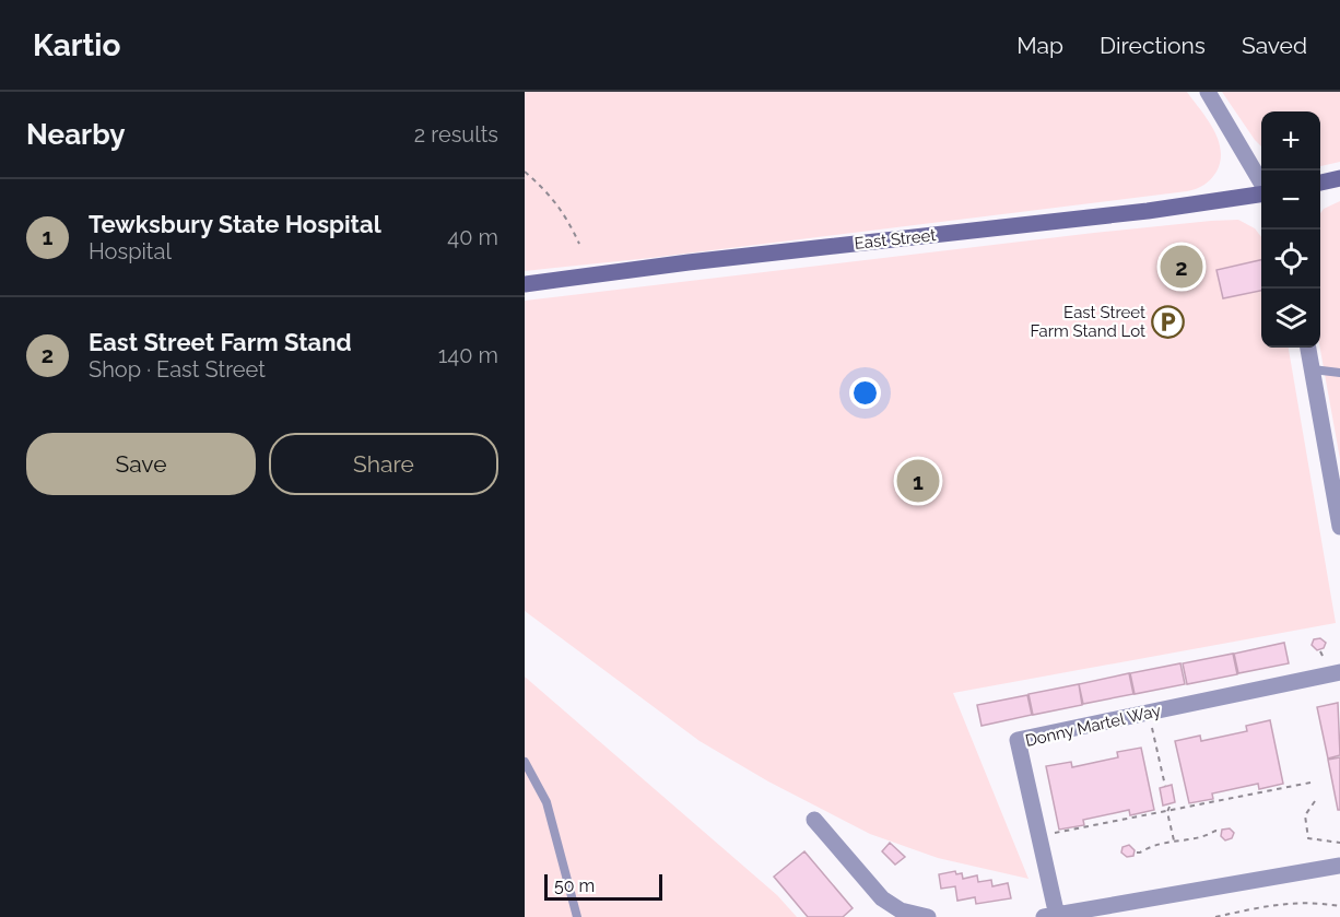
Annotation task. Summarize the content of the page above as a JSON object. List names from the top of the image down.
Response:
{
  "streets": {
    "main road": ["East Street"],
    "street": ["Donny Martel Way"]
  },
  "places": {
    "parking": ["East Street Farm Stand Lot"]
  },
  "scale_bar": "50 m",
  "page": {
    "header": "Kartio",
    "nav": ["Map", "Directions", "Saved"],
    "heading": ["Nearby", "2 results"],
    "map_buttons": ["+", "−"],
    "list": [
      {
        "mark": "1",
        "name": "Tewksbury State Hospital",
        "note": "Hospital",
        "value": "40 m"
      },
      {
        "mark": "2",
        "name": "East Street Farm Stand",
        "note": "Shop · East Street",
        "value": "140 m"
      }
    ],
    "pins": ["2", "1"],
    "buttons": ["Save", "Share"],
    "scale": "50 m"
  }
}
